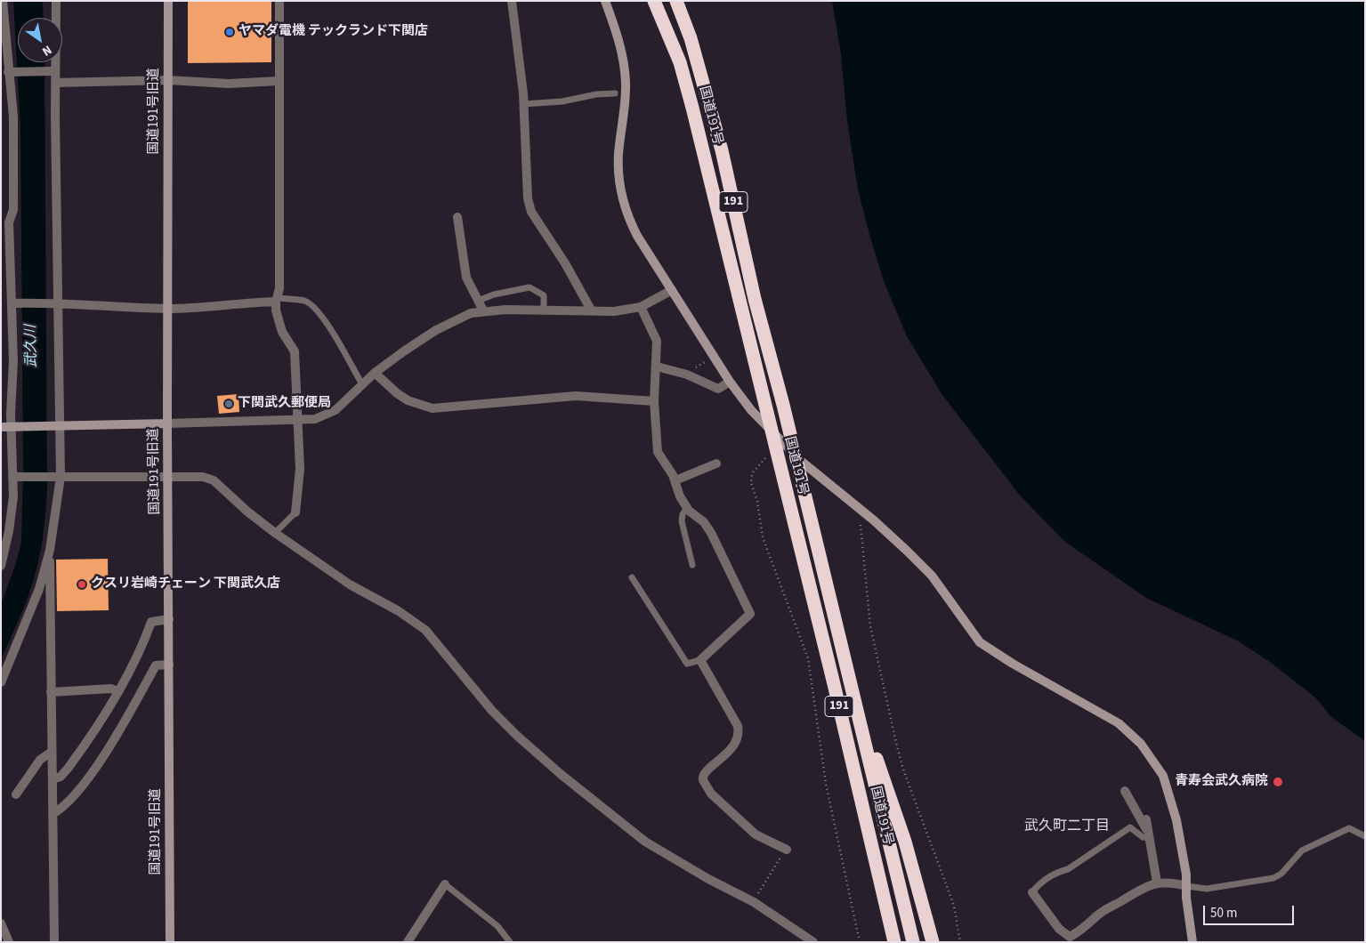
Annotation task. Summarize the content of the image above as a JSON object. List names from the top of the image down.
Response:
{
  "streets": {
    "highway": ["国道191号", "191"],
    "street": ["国道191号旧道"]
  },
  "districts": ["武久町二丁目"],
  "water": ["武久川"],
  "places": [
    "ヤマダ電機 テックランド下関店",
    "下関武久郵便局",
    "クスリ岩崎チェーン 下関武久店",
    "青寿会武久病院"
  ],
  "scale_bar": "50 m",
  "north": "bottom right"
}
